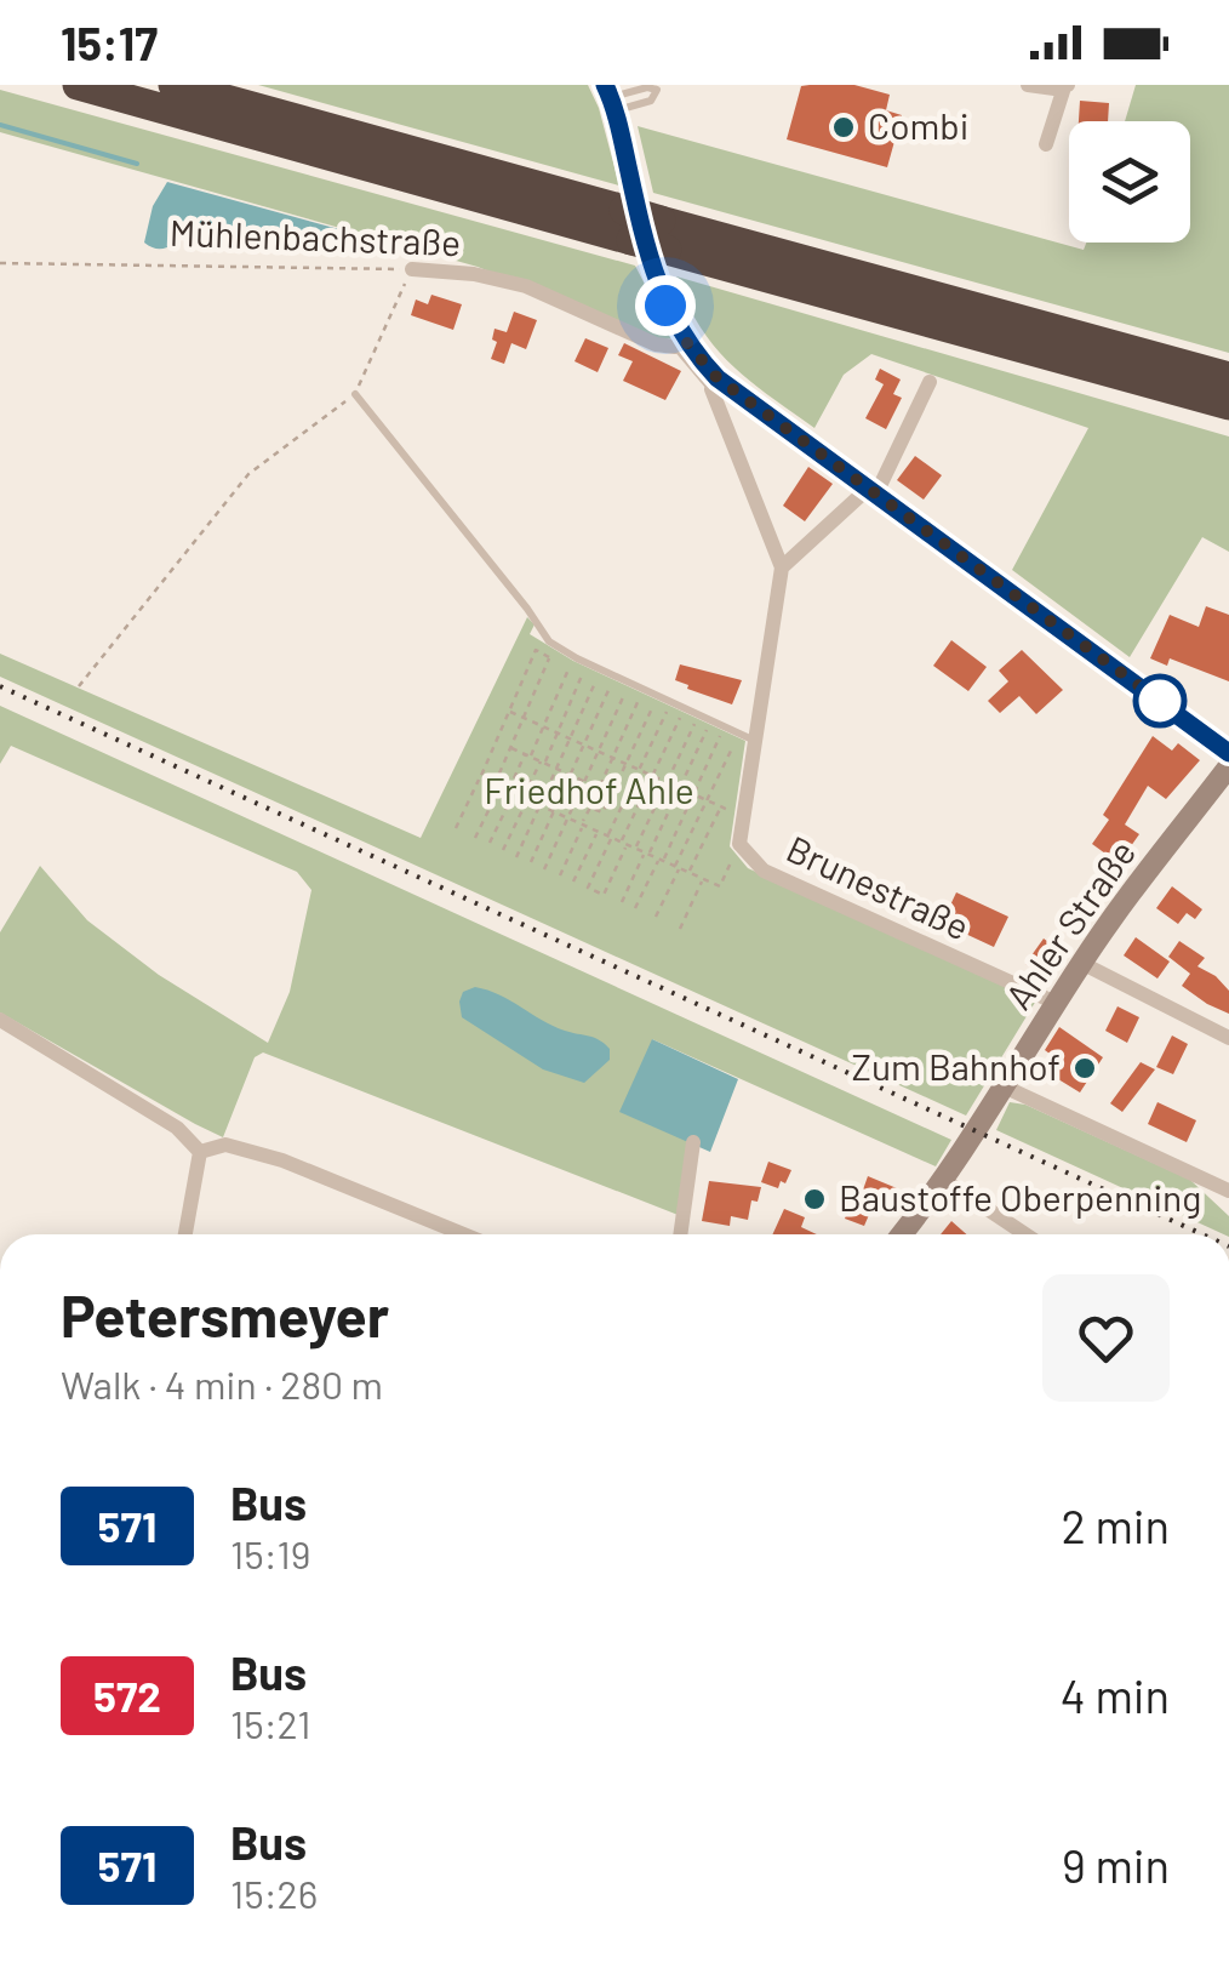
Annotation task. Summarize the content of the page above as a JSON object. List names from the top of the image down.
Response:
{
  "streets": {
    "main road": ["Ahler Straße"],
    "street": ["Mühlenbachstraße", "Brunestraße"]
  },
  "crossings": [
    ["Brunestraße", "Ahler Straße"]
  ],
  "parks": ["Friedhof Ahle"],
  "places": ["Combi", "Zum Bahnhof", "Baustoffe Oberpenning"],
  "lines": ["bus line 571"],
  "page": {
    "status": "15:17",
    "heading": ["Petersmeyer", "Walk · 4 min · 280 m"],
    "list": [
      {
        "mark": "571",
        "name": "Bus",
        "note": "15:19",
        "value": "2 min"
      },
      {
        "mark": "572",
        "name": "Bus",
        "note": "15:21",
        "value": "4 min"
      },
      {
        "mark": "571",
        "name": "Bus",
        "note": "15:26",
        "value": "9 min"
      }
    ]
  }
}
